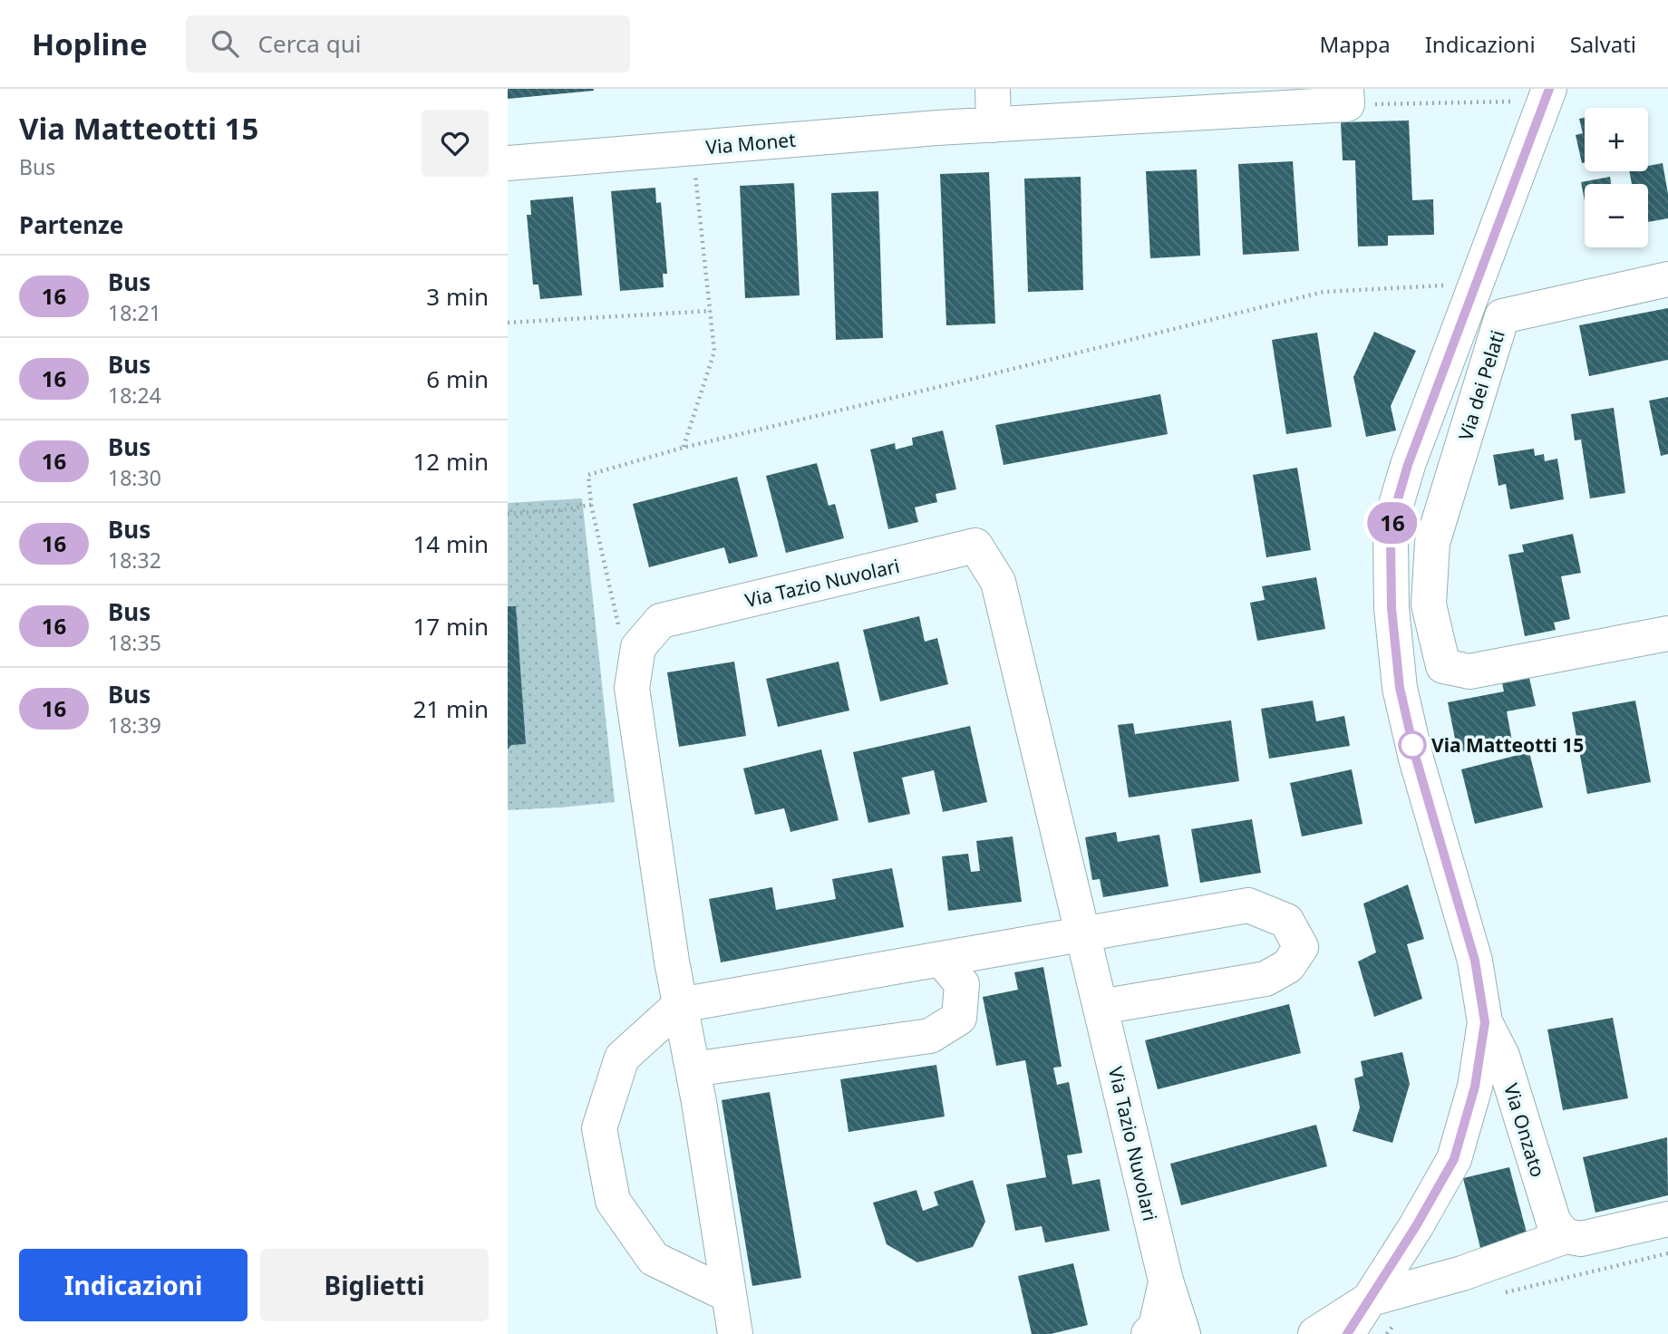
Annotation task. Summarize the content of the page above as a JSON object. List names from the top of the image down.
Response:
{
  "streets": {
    "street": [
      "Via Monet",
      "Via dei Pelati",
      "Via Tazio Nuvolari",
      "Via Onzato"
    ]
  },
  "places": ["Via Matteotti 15"],
  "lines": ["bus line 16"],
  "page": {
    "header": "Hopline",
    "search": "Cerca qui",
    "nav": ["Mappa", "Indicazioni", "Salvati"],
    "heading": [
      ["Via Matteotti 15", "Bus"],
      "Partenze"
    ],
    "on_map": "16",
    "map_buttons": ["+", "−"],
    "list": [
      {
        "mark": "16",
        "name": "Bus",
        "note": "18:21",
        "value": "3 min"
      },
      {
        "mark": "16",
        "name": "Bus",
        "note": "18:24",
        "value": "6 min"
      },
      {
        "mark": "16",
        "name": "Bus",
        "note": "18:30",
        "value": "12 min"
      },
      {
        "mark": "16",
        "name": "Bus",
        "note": "18:32",
        "value": "14 min"
      },
      {
        "mark": "16",
        "name": "Bus",
        "note": "18:35",
        "value": "17 min"
      },
      {
        "mark": "16",
        "name": "Bus",
        "note": "18:39",
        "value": "21 min"
      }
    ],
    "buttons": ["Indicazioni", "Biglietti"]
  }
}
